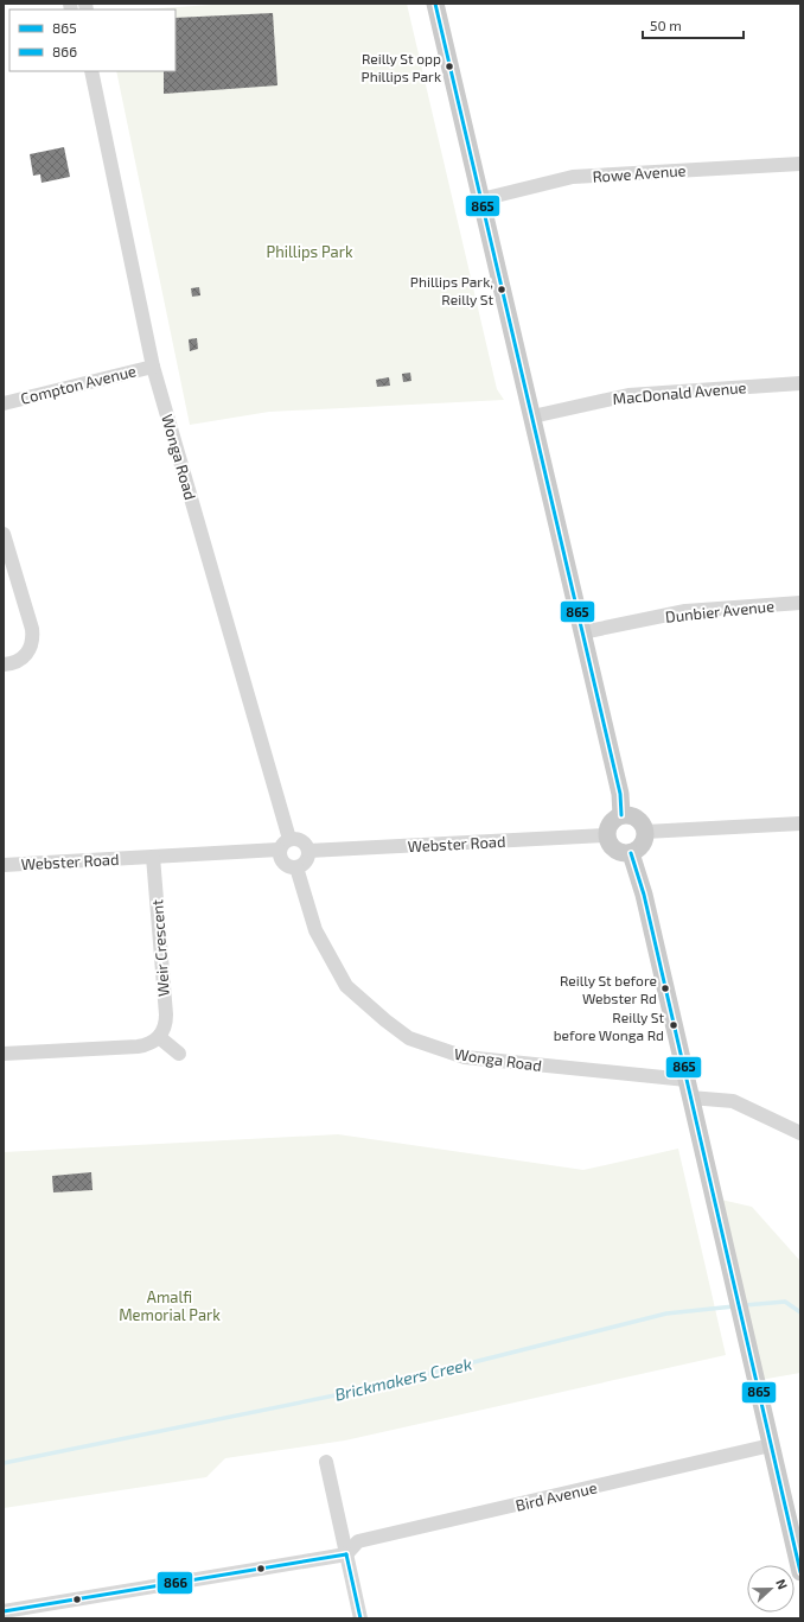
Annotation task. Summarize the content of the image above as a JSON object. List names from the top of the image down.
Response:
{
  "streets": {
    "street": [
      "Rowe Avenue",
      "Compton Avenue",
      "MacDonald Avenue",
      "Wonga Road",
      "Dunbier Avenue",
      "Webster Road",
      "Weir Crescent",
      "Bird Avenue"
    ]
  },
  "crossings": [
    ["Compton Avenue", "Wonga Road"],
    ["Wonga Road", "Webster Road"],
    ["Webster Road", "Weir Crescent"]
  ],
  "water": ["Brickmakers Creek"],
  "parks": ["Phillips Park", "Amalfi Memorial Park"],
  "places": [
    "Reilly St opp Phillips Park",
    "Phillips Park, Reilly St",
    "Reilly St before Webster Rd",
    "Reilly St before Wonga Rd"
  ],
  "lines": ["transit line 865", "transit line 866"],
  "legend": ["865", "866"],
  "scale_bar": "50 m",
  "north": "right"
}
